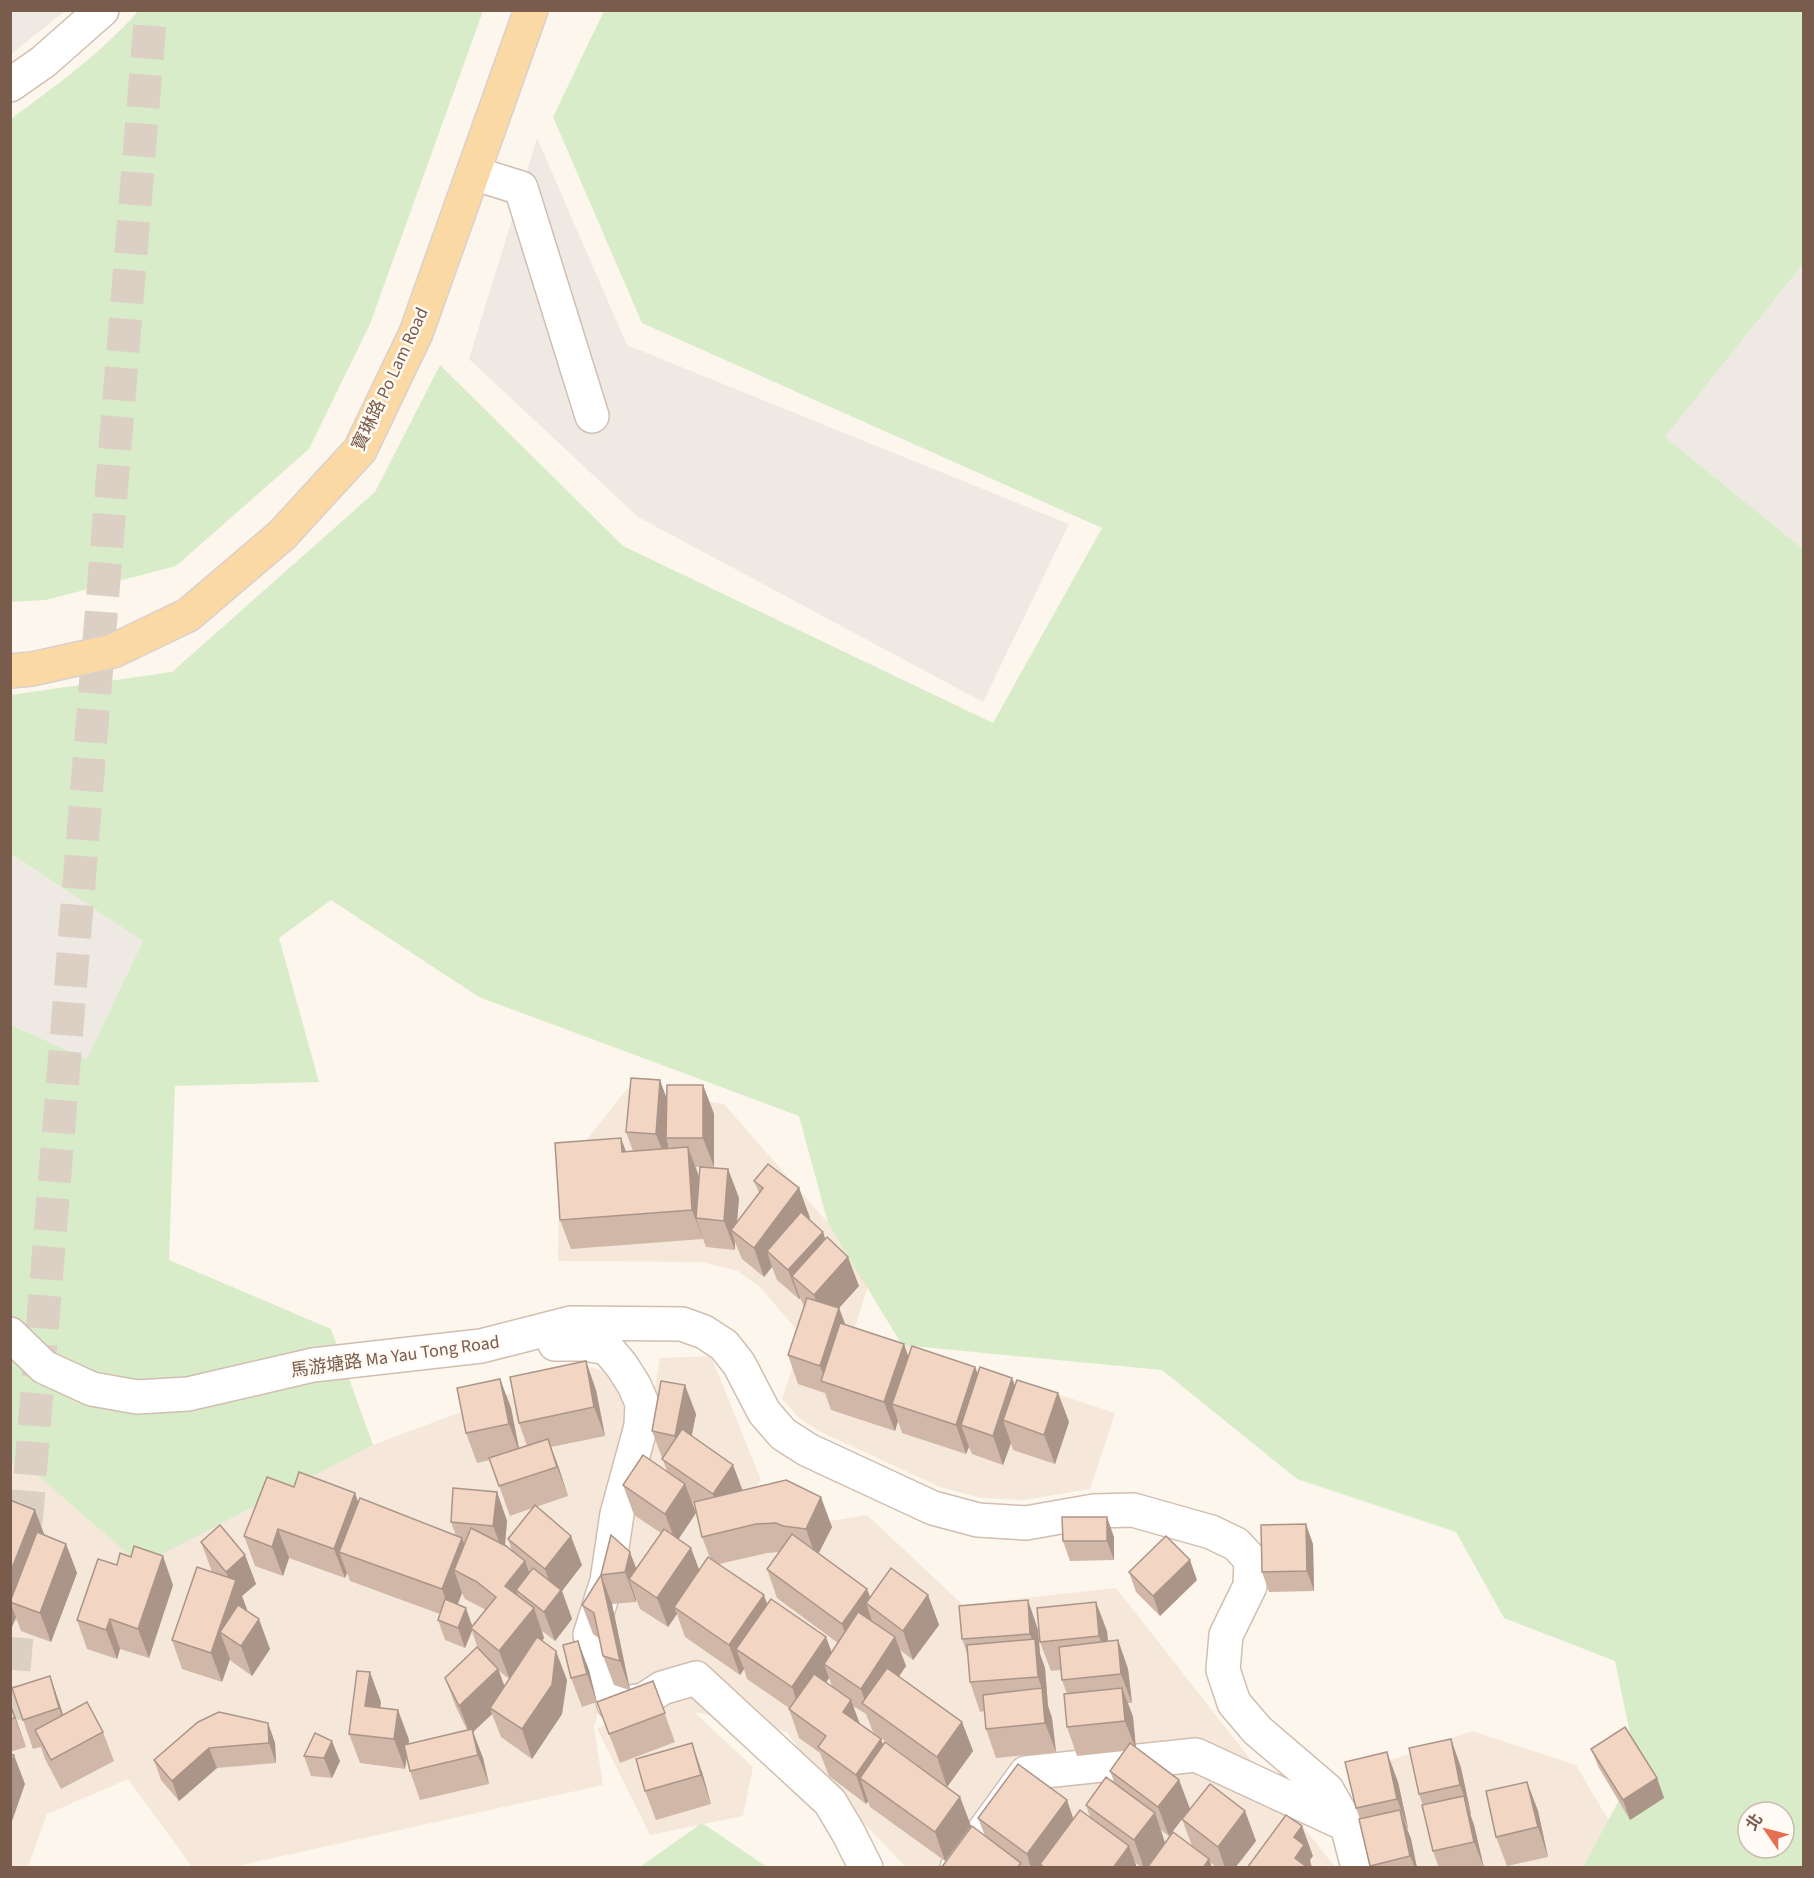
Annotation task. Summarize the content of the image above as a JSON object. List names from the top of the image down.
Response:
{
  "streets": {
    "main road": ["寶琳路 Po Lam Road"],
    "street": ["馬游塘路 Ma Yau Tong Road"]
  },
  "north": "top left"
}
